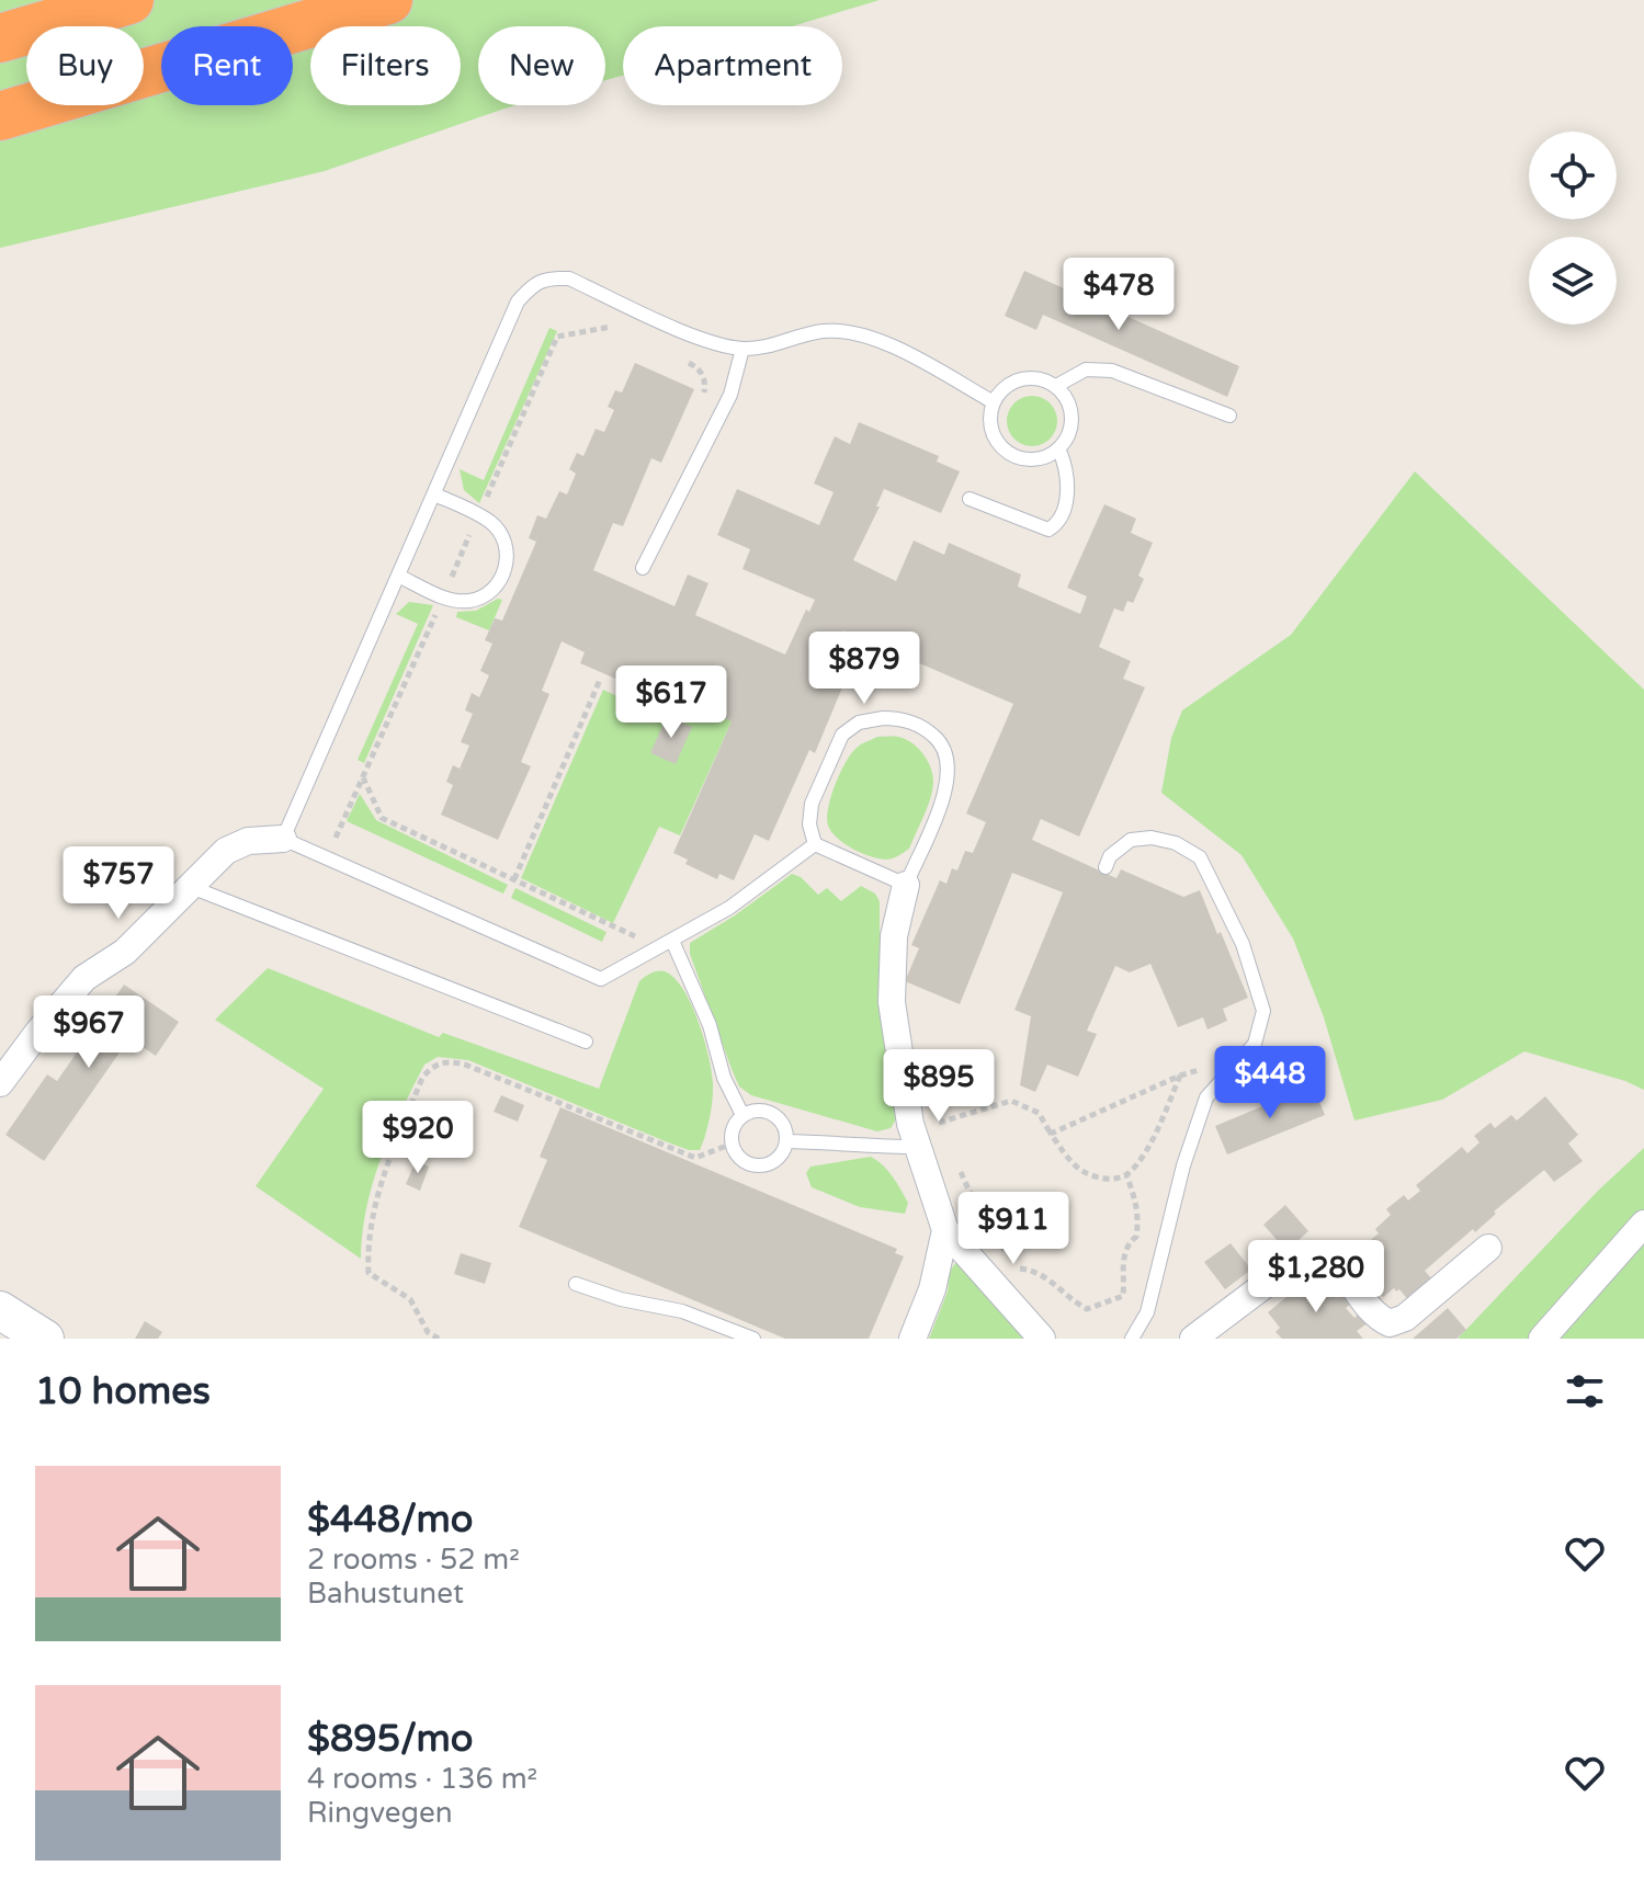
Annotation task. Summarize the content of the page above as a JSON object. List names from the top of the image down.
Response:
{
  "page": {
    "chip": [
      "Buy",
      "Rent",
      "Filters",
      "New",
      "Apartment"
    ],
    "price": [
      "$478",
      "$879",
      "$617",
      "$757",
      "$967",
      "$448",
      "$895",
      "$920",
      "$911",
      "$1,280"
    ],
    "heading": "10 homes",
    "list": [
      {
        "name": "$448/mo",
        "note": "2 rooms · 52 m² · Bahustunet"
      },
      {
        "name": "$895/mo",
        "note": "4 rooms · 136 m² · Ringvegen"
      }
    ]
  }
}
